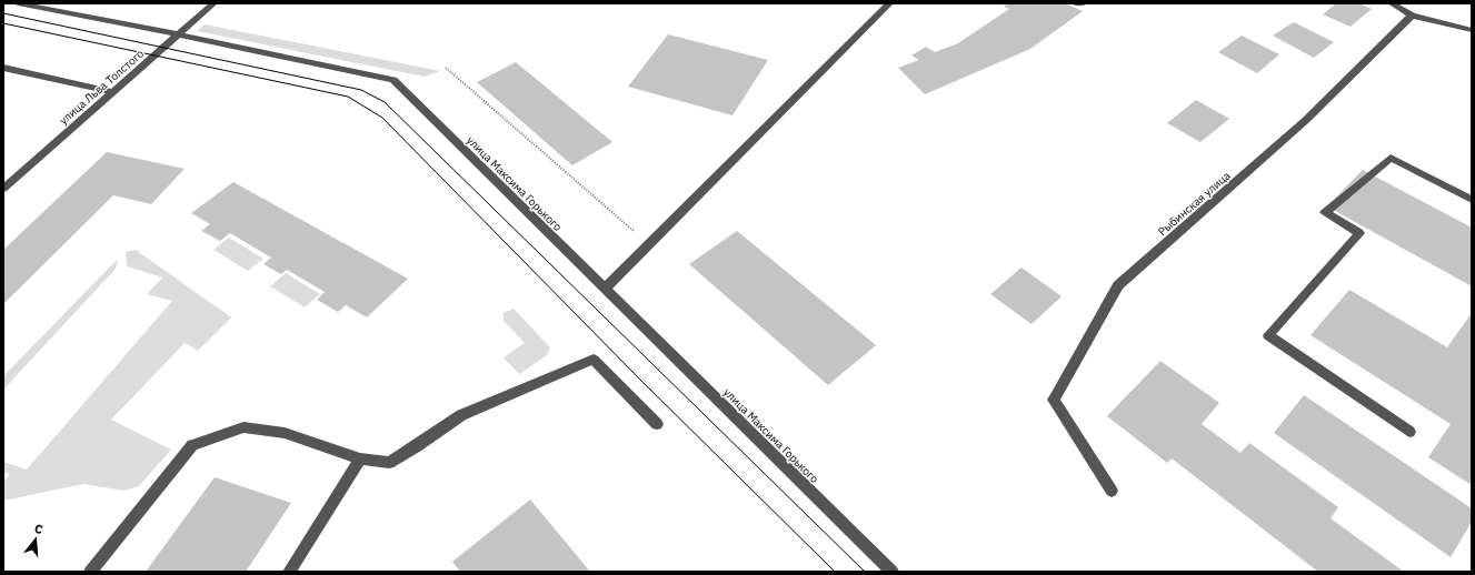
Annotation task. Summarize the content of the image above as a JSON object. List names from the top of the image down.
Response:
{
  "streets": {
    "street": ["улица Льва Толстого", "улица Максима Горького", "Рыбинская улица"]
  },
  "crossings": [
    ["улица Льва Толстого", "улица Максима Горького"]
  ],
  "north": "top"
}
